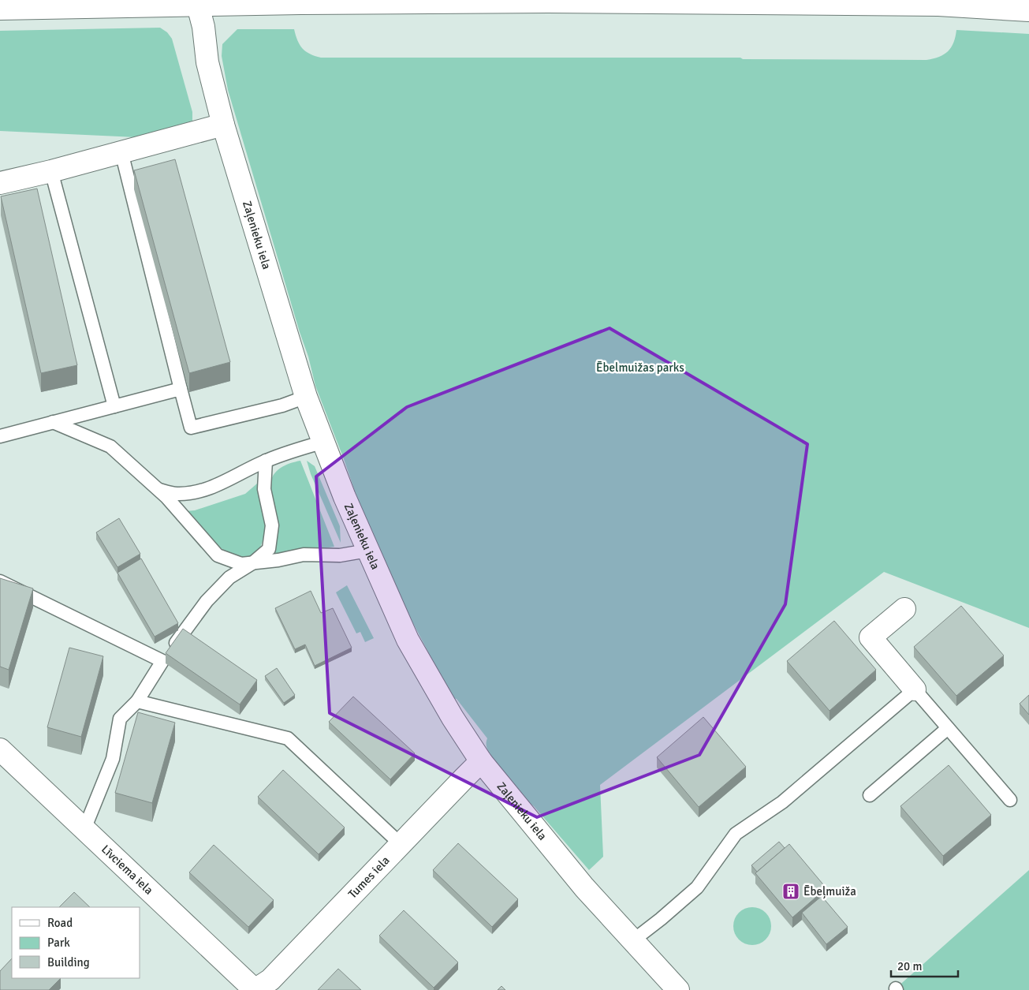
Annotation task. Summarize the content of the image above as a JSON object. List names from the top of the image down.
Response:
{
  "streets": {
    "street": ["Zaļenieku iela", "Līvciema iela", "Tumes iela"]
  },
  "crossings": [
    ["Zaļenieku iela", "Tumes iela"],
    ["Līvciema iela", "Tumes iela"]
  ],
  "parks": ["Ēbelmuižas parks"],
  "places": {
    "building": ["Ēbeļmuiža"]
  },
  "legend": ["Road", "Park", "Building"],
  "scale_bar": "20 m"
}
